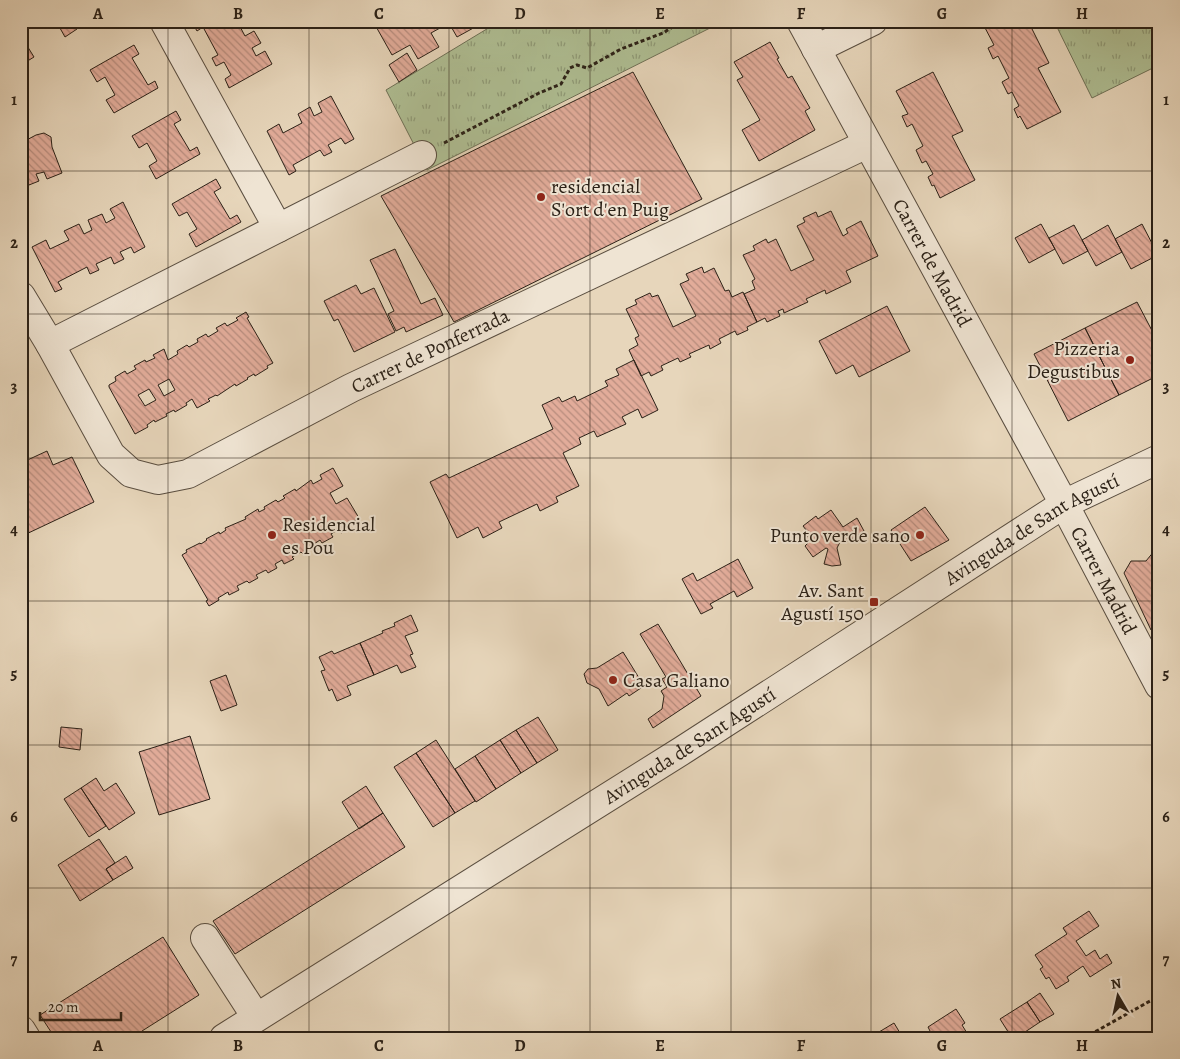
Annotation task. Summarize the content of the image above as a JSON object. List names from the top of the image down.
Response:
{
  "streets": {
    "street": [
      "Carrer de Madrid",
      "Carrer de Ponferrada",
      "Avinguda de Sant Agustí",
      "Carrer Madrid"
    ]
  },
  "crossings": [
    ["Carrer de Madrid", "Carrer de Ponferrada"],
    ["Carrer de Madrid", "Avinguda de Sant Agustí"],
    ["Carrer de Madrid", "Carrer Madrid"],
    ["Avinguda de Sant Agustí", "Carrer Madrid"]
  ],
  "places": {
    "other": [
      "residencial S'ort d'en Puig",
      "Pizzeria Degustibus",
      "Residencial es Pou",
      "Punto verde sano",
      "Casa Galiano"
    ],
    "transit": ["Av. Sant Agustí 150"]
  },
  "scale_bar": "20 m",
  "north": "top",
  "grid": {
    "columns": [
      "A",
      "B",
      "C",
      "D",
      "E",
      "F",
      "G",
      "H"
    ],
    "rows": [
      "1",
      "2",
      "3",
      "4",
      "5",
      "6",
      "7"
    ]
  }
}
